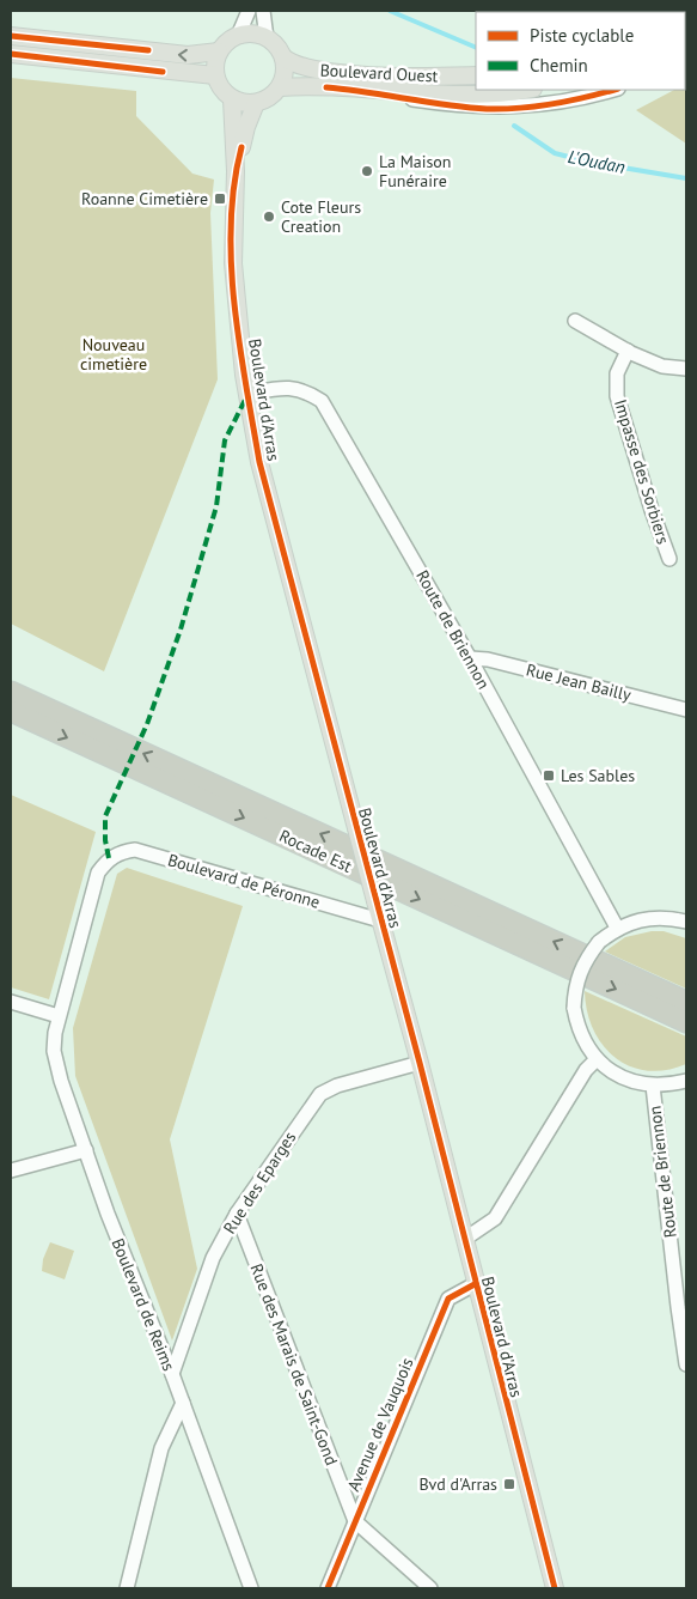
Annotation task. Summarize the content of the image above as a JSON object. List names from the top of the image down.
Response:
{
  "streets": {
    "highway": ["Rocade Est"],
    "main road": ["Boulevard Ouest", "Boulevard d'Arras"],
    "street": [
      "Impasse des Sorbiers",
      "Route de Briennon",
      "Rue Jean Bailly",
      "Boulevard de Péronne",
      "Rue des Eparges",
      "Boulevard de Reims",
      "Rue des Marais de Saint-Gond",
      "Avenue de Vauquois"
    ]
  },
  "crossings": [
    ["Boulevard Ouest", "Boulevard d'Arras"],
    ["Boulevard d'Arras", "Route de Briennon"],
    ["Boulevard d'Arras", "Boulevard de Péronne"],
    ["Boulevard d'Arras", "Rue des Eparges"],
    ["Boulevard d'Arras", "Avenue de Vauquois"],
    ["Route de Briennon", "Rue Jean Bailly"],
    ["Boulevard de Péronne", "Boulevard de Reims"],
    ["Rue des Eparges", "Boulevard de Reims"],
    ["Rue des Eparges", "Rue des Marais de Saint-Gond"],
    ["Rue des Marais de Saint-Gond", "Avenue de Vauquois"]
  ],
  "water": ["L'Oudan"],
  "parks": ["Nouveau cimetière"],
  "places": {
    "other": ["La Maison Funéraire", "Cote Fleurs Creation"],
    "transit": ["Roanne Cimetière", "Les Sables", "Bvd d'Arras"]
  },
  "legend": ["Piste cyclable", "Chemin"]
}
